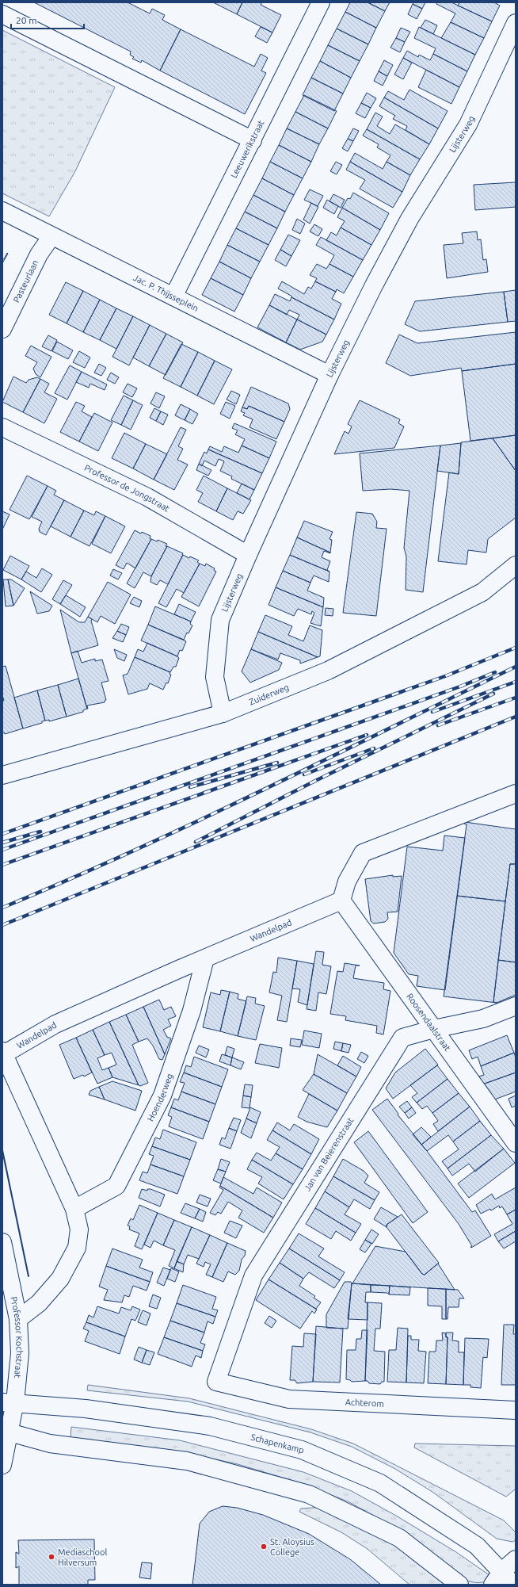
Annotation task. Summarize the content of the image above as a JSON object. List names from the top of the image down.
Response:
{
  "streets": {
    "street": [
      "Lijsterweg",
      "Leeuwerikstraat",
      "Pasteurlaan",
      "Jac. P. Thijsseplein",
      "Professor de Jongstraat",
      "Zuiderweg",
      "Wandelpad",
      "Roosendaalstraat",
      "Hoenderweg",
      "Jan van Beierenstraat",
      "Professor Kochstraat",
      "Achterom",
      "Schapenkamp"
    ]
  },
  "crossings": [
    ["Lijsterweg", "Jac. P. Thijsseplein"],
    ["Lijsterweg", "Professor de Jongstraat"],
    ["Lijsterweg", "Zuiderweg"],
    ["Leeuwerikstraat", "Jac. P. Thijsseplein"],
    ["Pasteurlaan", "Jac. P. Thijsseplein"],
    ["Wandelpad", "Roosendaalstraat"],
    ["Wandelpad", "Hoenderweg"],
    ["Roosendaalstraat", "Jan van Beierenstraat"],
    ["Jan van Beierenstraat", "Achterom"],
    ["Professor Kochstraat", "Schapenkamp"]
  ],
  "places": ["St. Aloysius College", "Mediaschool Hilversum"],
  "scale_bar": "20 m"
}
